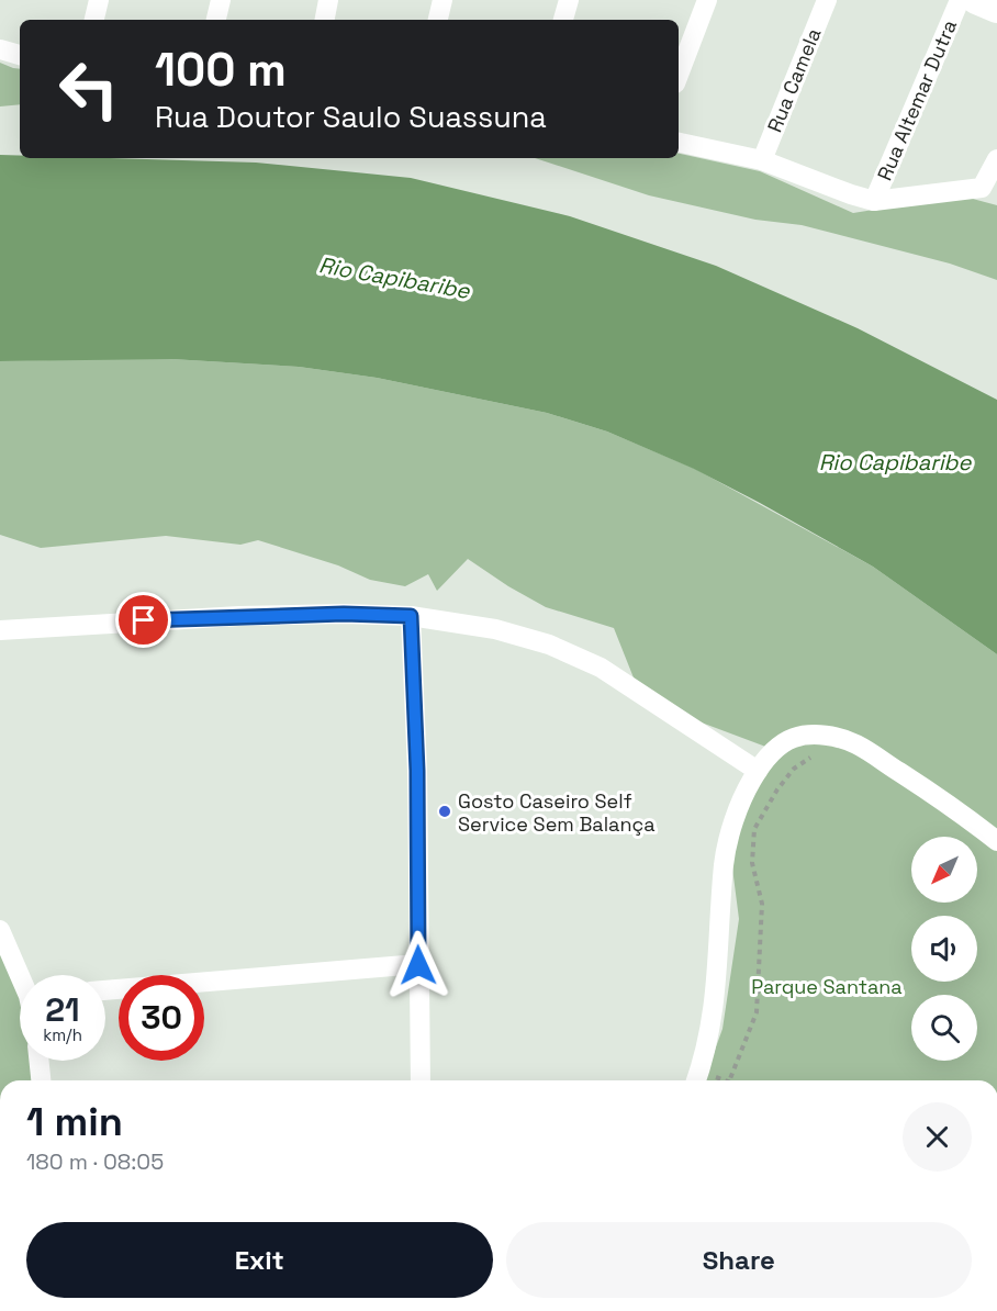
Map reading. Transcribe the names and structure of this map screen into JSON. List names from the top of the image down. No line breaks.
{"streets":{"street":["Rua Camela","Rua Altemar Dutra"]},"water":["Rio Capibaribe"],"parks":["Parque Santana"],"places":["Gosto Caseiro Self Service Sem Balança"],"north":"bottom left","page":{"turn":["100 m","Rua Doutor Saulo Suassuna"],"speed":"21 km/h","limit":"30","heading":["1 min","180 m · 08:05"],"buttons":["Exit","Share"]}}
